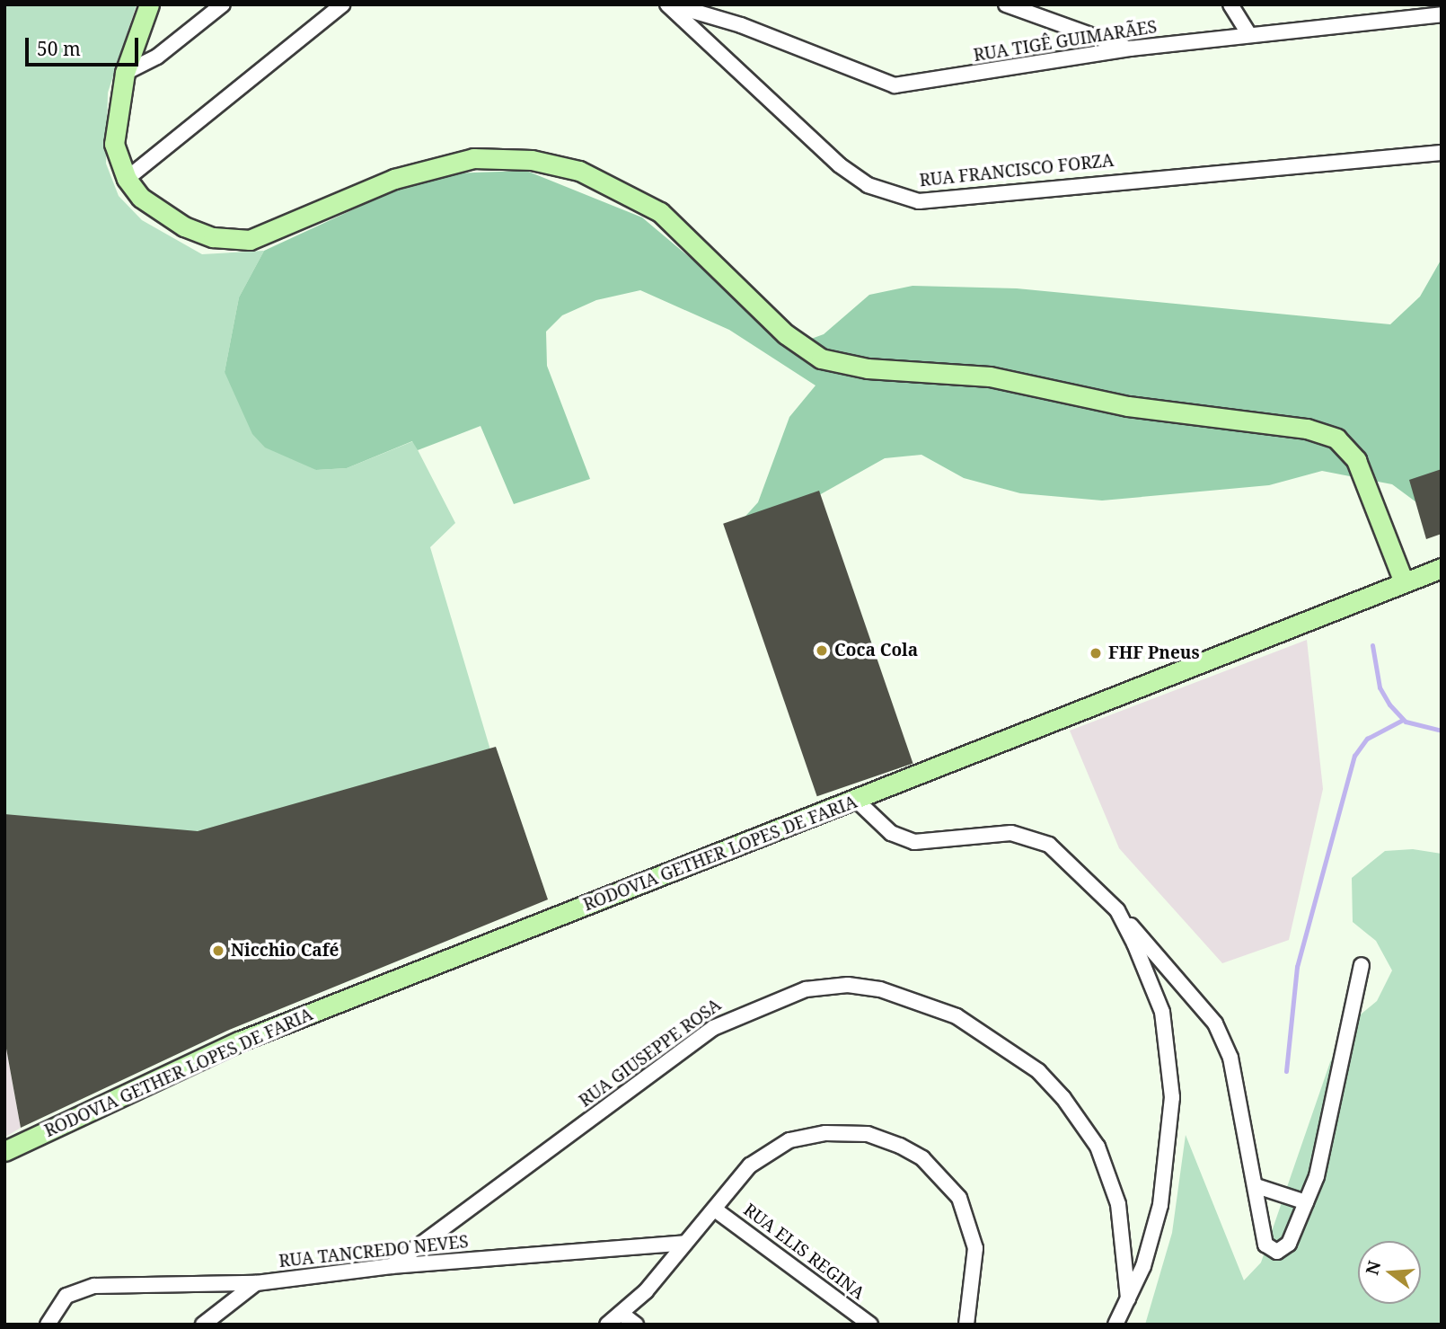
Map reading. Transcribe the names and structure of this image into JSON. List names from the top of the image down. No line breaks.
{"streets":{"street":["RUA TIGÊ GUIMARÃES","RUA FRANCISCO FORZA","RODOVIA GETHER LOPES DE FARIA","RUA GIUSEPPE ROSA","RUA TANCREDO NEVES","RUA ELIS REGINA"]},"crossings":[["RUA TIGÊ GUIMARÃES","RUA FRANCISCO FORZA"],["RUA GIUSEPPE ROSA","RUA TANCREDO NEVES"]],"places":["Coca Cola","FHF Pneus","Nicchio Café"],"scale_bar":"50 m","north":"left"}
